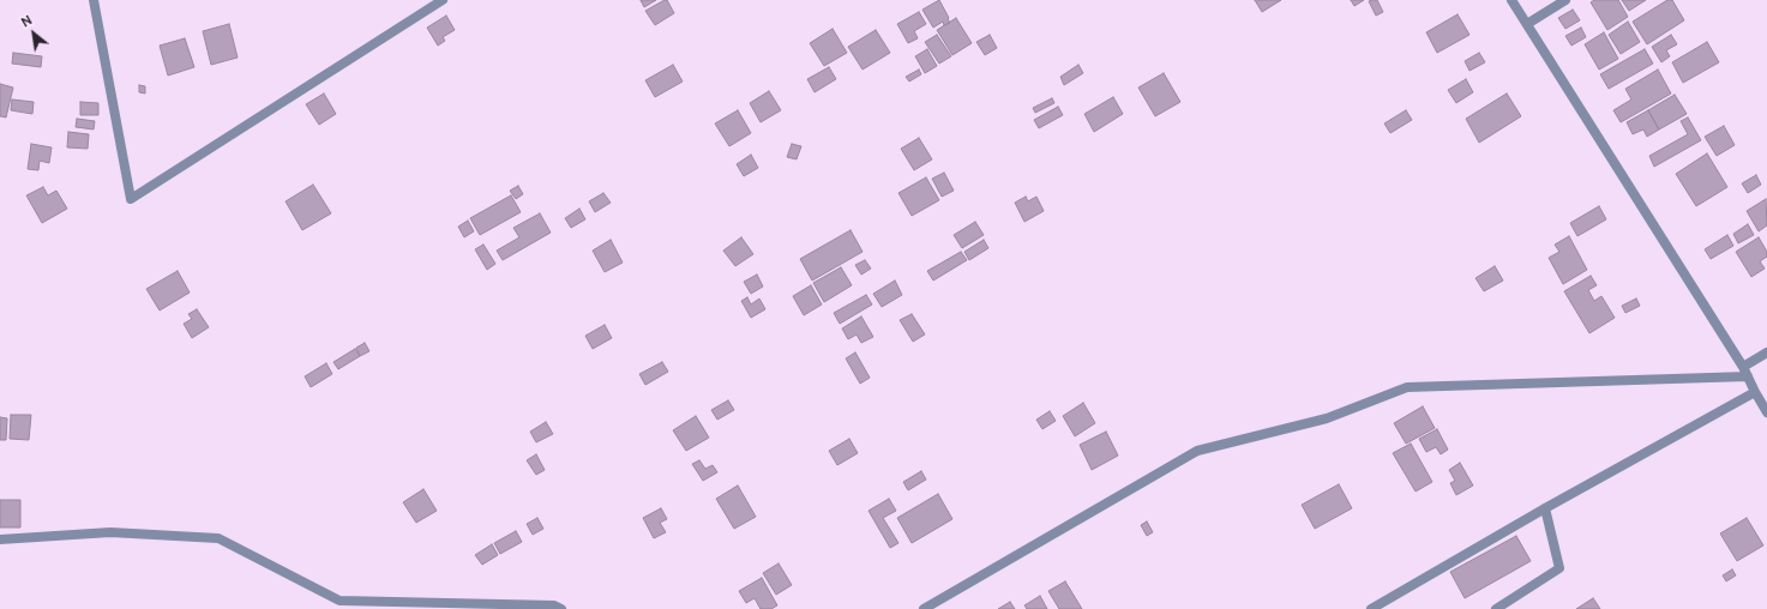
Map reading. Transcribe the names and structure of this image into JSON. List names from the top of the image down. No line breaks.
{"north":"top left"}
